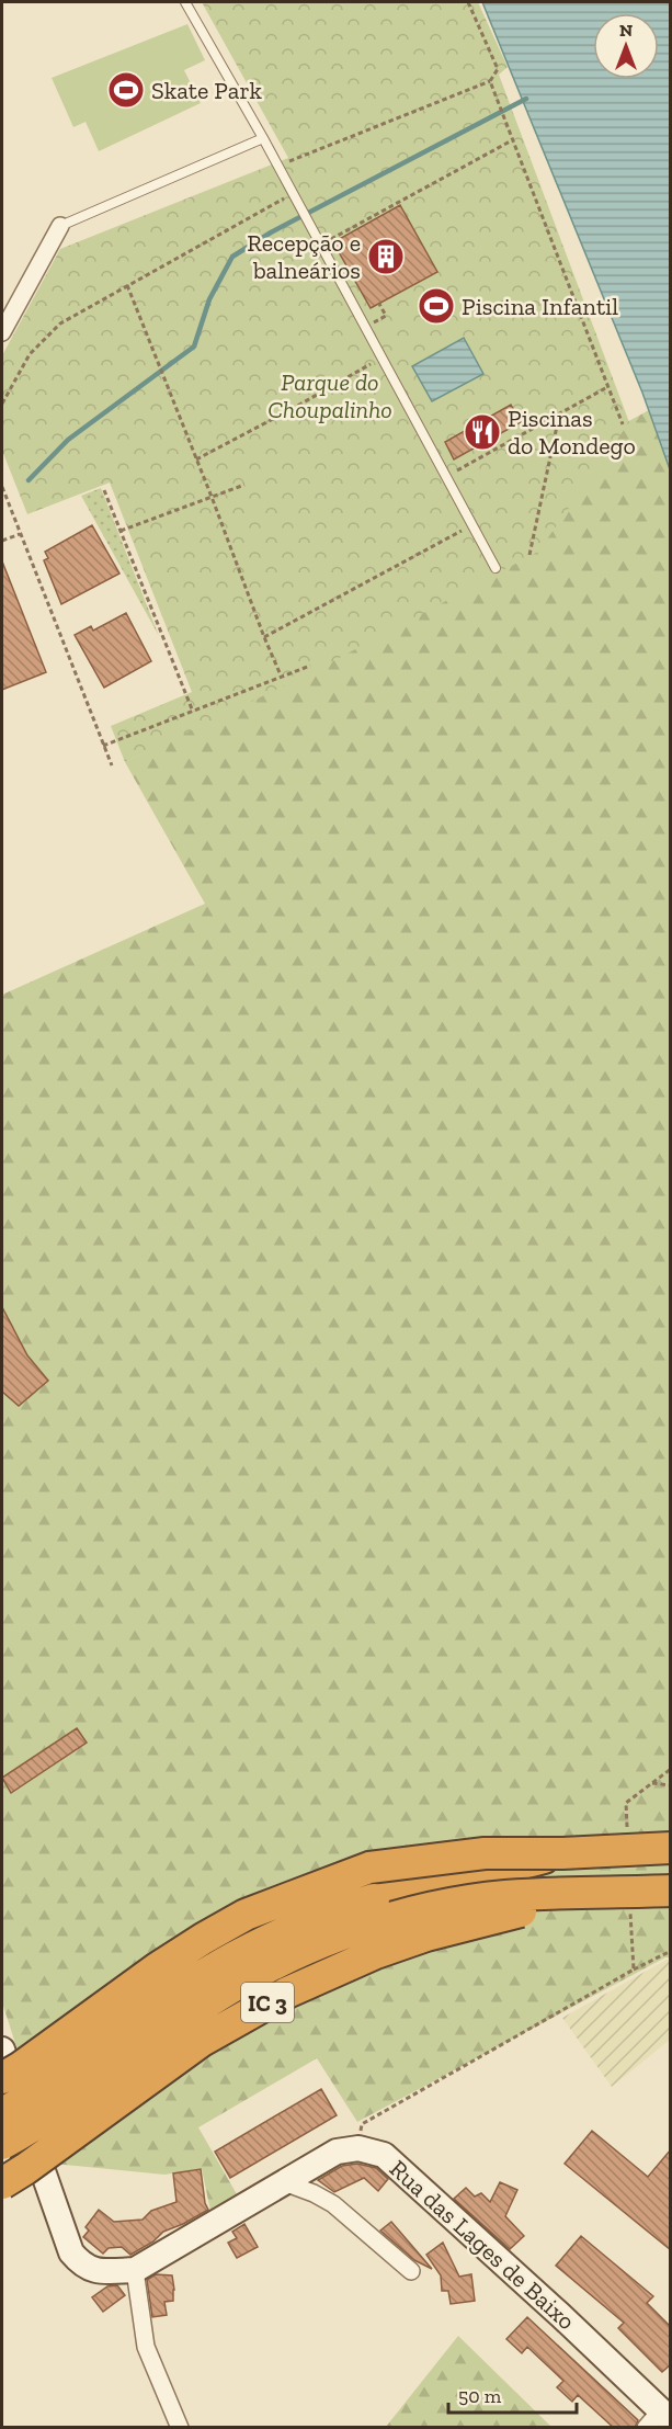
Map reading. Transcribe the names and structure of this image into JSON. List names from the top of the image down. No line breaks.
{"streets":{"highway":["IC 3"],"main road":["Rua das Lages de Baixo"]},"parks":["Parque do Choupalinho"],"places":{"sports":["Skate Park","Piscina Infantil"],"building":["Recepção e balneários"],"restaurant":["Piscinas do Mondego"]},"scale_bar":"50 m","north":"top"}
